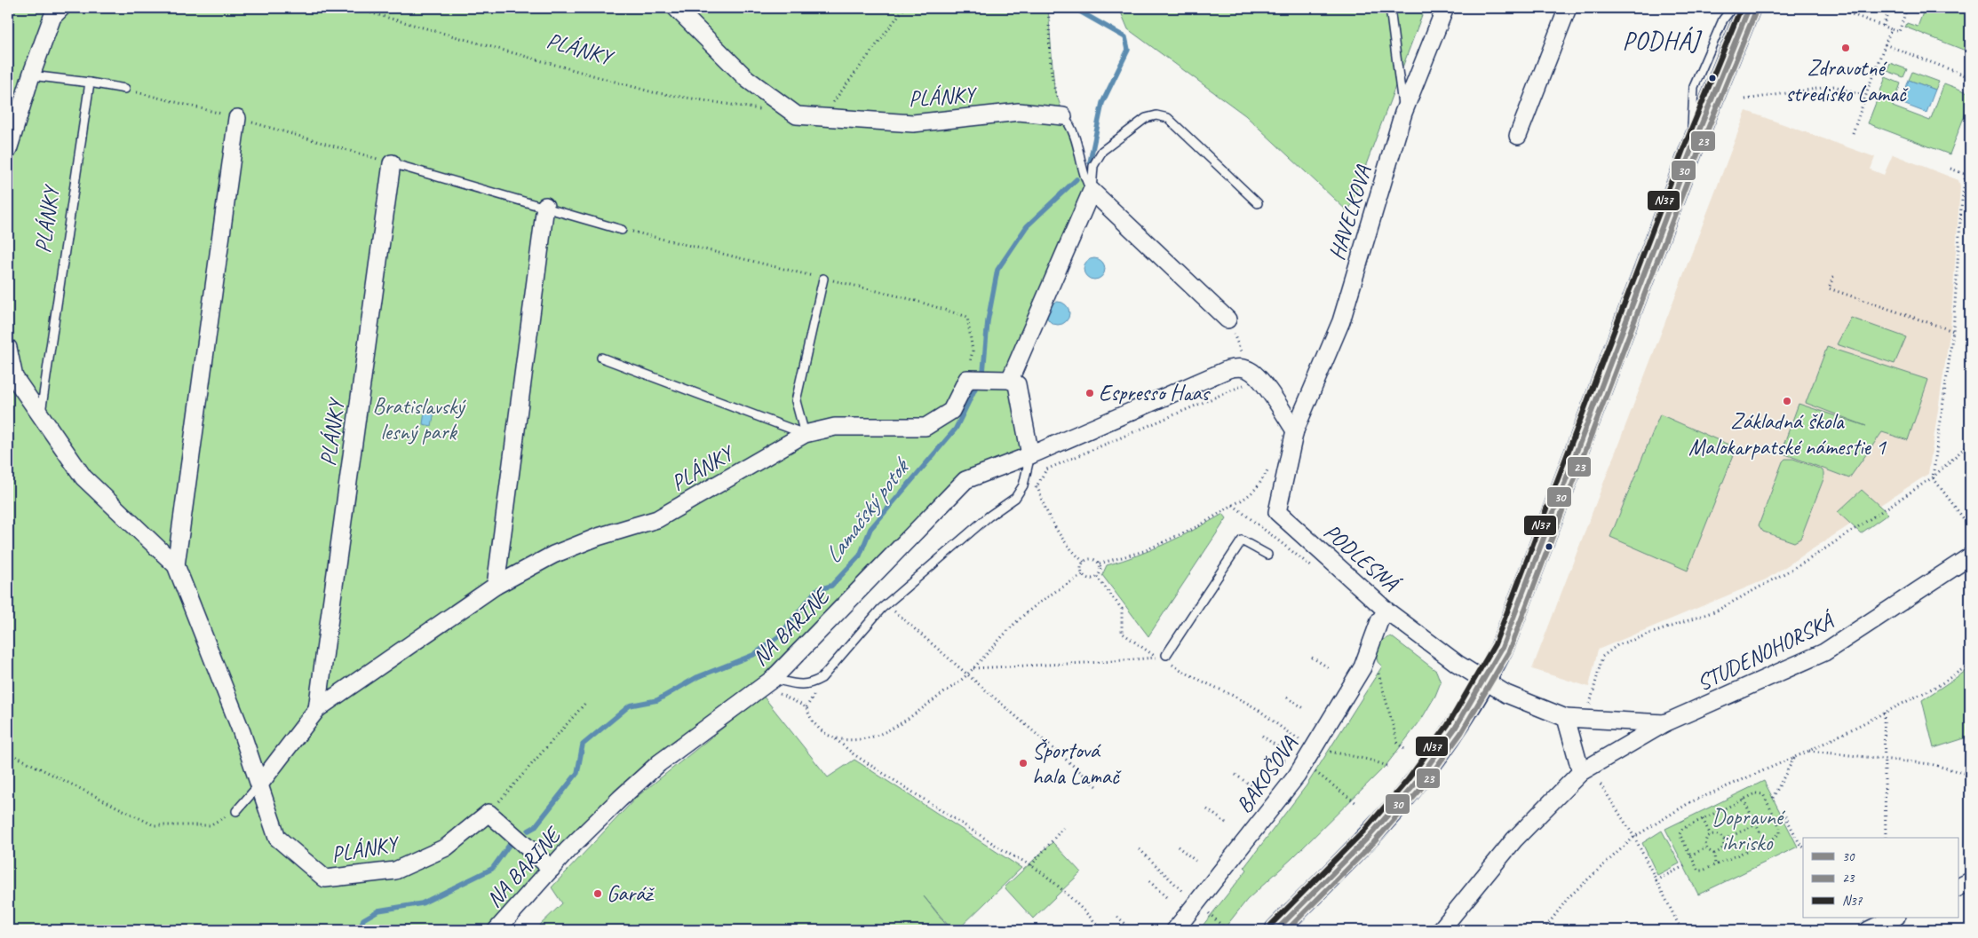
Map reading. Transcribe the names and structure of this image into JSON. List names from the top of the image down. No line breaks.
{"streets":{"street":["PLÁNKY","HAVELKOVA","PODLESNÁ","NA BARINE","STUDENOHORSKÁ","BAKOŠOVA"]},"crossings":[["HAVELKOVA","PODLESNÁ"],["HAVELKOVA","NA BARINE"],["PODLESNÁ","NA BARINE"],["PODLESNÁ","STUDENOHORSKÁ"],["PODLESNÁ","BAKOŠOVA"]],"districts":["PODHÁJ"],"water":["Lamačský potok"],"parks":["Bratislavský lesný park","Dopravné ihrisko"],"places":["Zdravotné stredisko Lamač","Espresso Haas","Základná škola Malokarpatské námestie 1","Športová hala Lamač","Garáž"],"lines":["transit line 30","transit line N37","transit line 23"],"legend":["30","23","N37"]}
